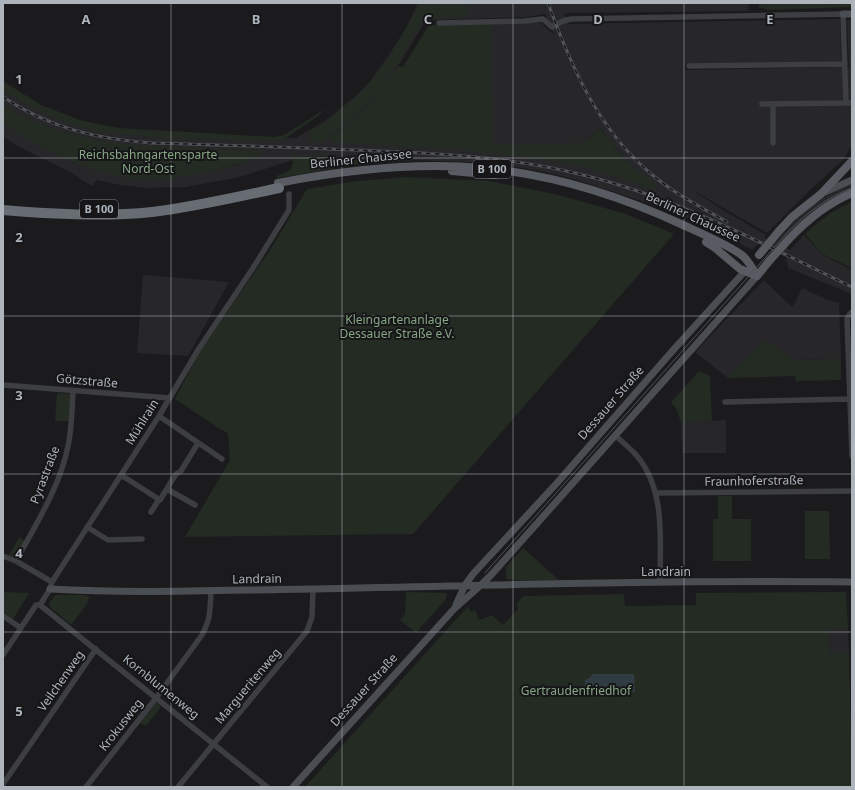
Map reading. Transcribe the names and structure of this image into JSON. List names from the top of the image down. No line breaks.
{"streets":{"highway":["Berliner Chaussee","B 100"],"main road":["Dessauer Straße","Landrain"],"street":["Götzstraße","Mühlrain","Pyrastraße","Fraunhoferstraße","Veilchenweg","Margueritenweg","Kornblumenweg","Krokusweg"]},"crossings":[["Berliner Chaussee","Dessauer Straße"],["Götzstraße","Mühlrain"],["Götzstraße","Pyrastraße"],["Dessauer Straße","Landrain"],["Mühlrain","Landrain"],["Mühlrain","Kornblumenweg"],["Landrain","Margueritenweg"],["Landrain","Krokusweg"],["Veilchenweg","Kornblumenweg"],["Margueritenweg","Kornblumenweg"],["Kornblumenweg","Krokusweg"]],"parks":["Reichsbahngartensparte Nord-Ost","Kleingartenanlage Dessauer Straße e.V.","Gertraudenfriedhof"],"grid":{"columns":["A","B","C","D","E"],"rows":["1","2","3","4","5"]}}
